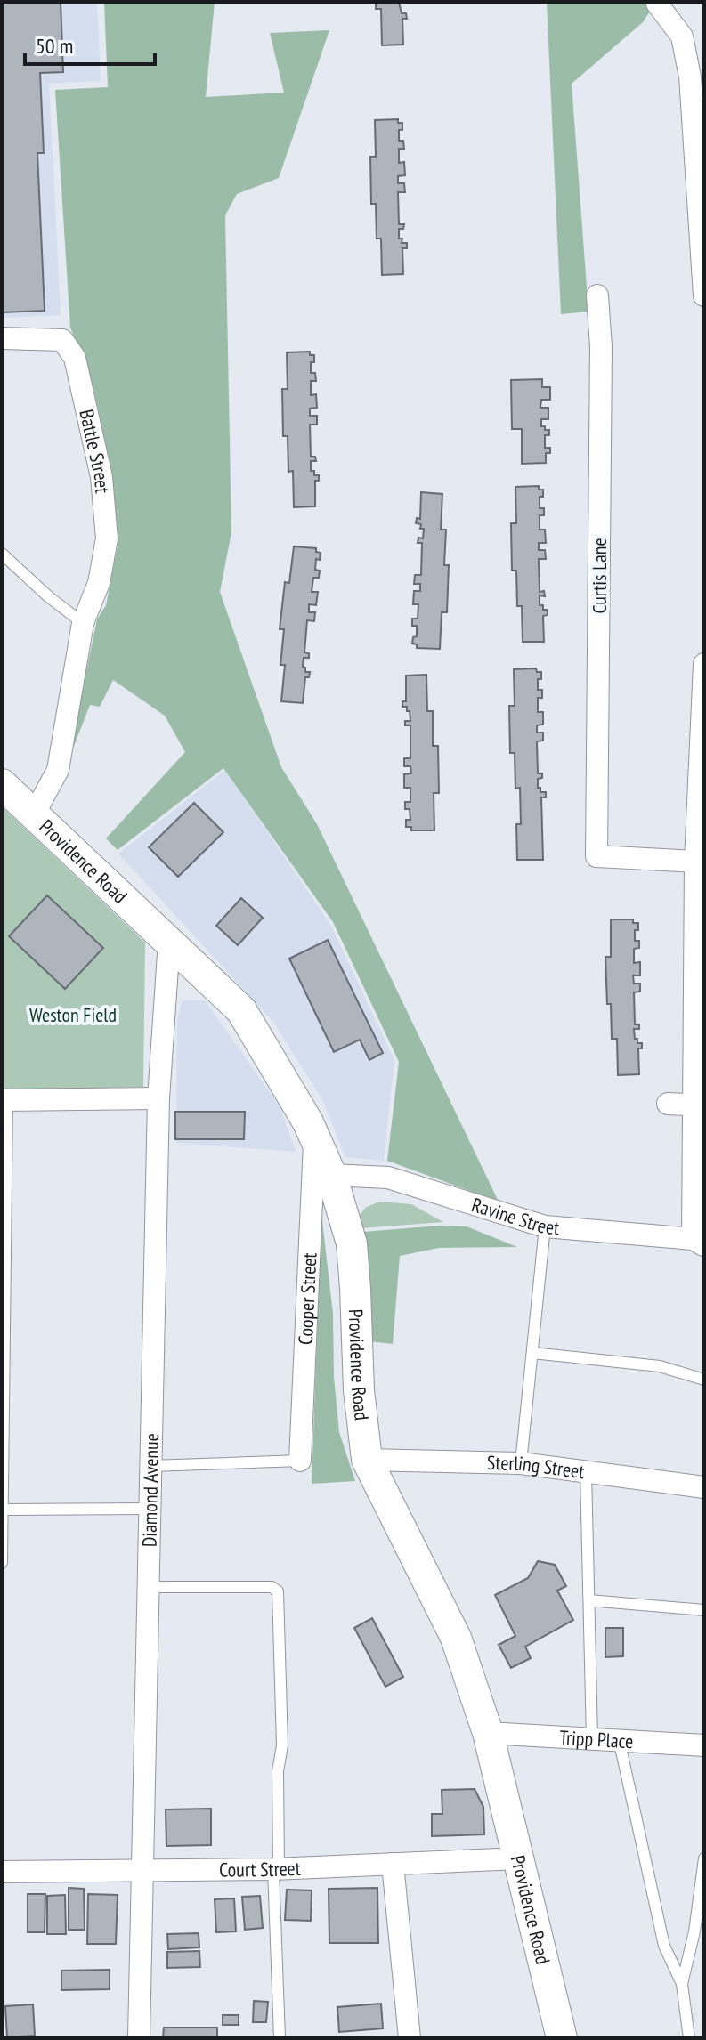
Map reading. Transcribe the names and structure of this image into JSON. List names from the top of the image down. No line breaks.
{"streets":{"main road":["Providence Road"],"street":["Battle Street","Curtis Lane","Ravine Street","Cooper Street","Sterling Street","Diamond Avenue","Tripp Place","Court Street"]},"crossings":[["Providence Road","Ravine Street"],["Providence Road","Cooper Street"],["Providence Road","Sterling Street"],["Providence Road","Diamond Avenue"],["Providence Road","Tripp Place"],["Providence Road","Court Street"],["Diamond Avenue","Court Street"]],"parks":["Weston Field"],"scale_bar":"50 m"}
